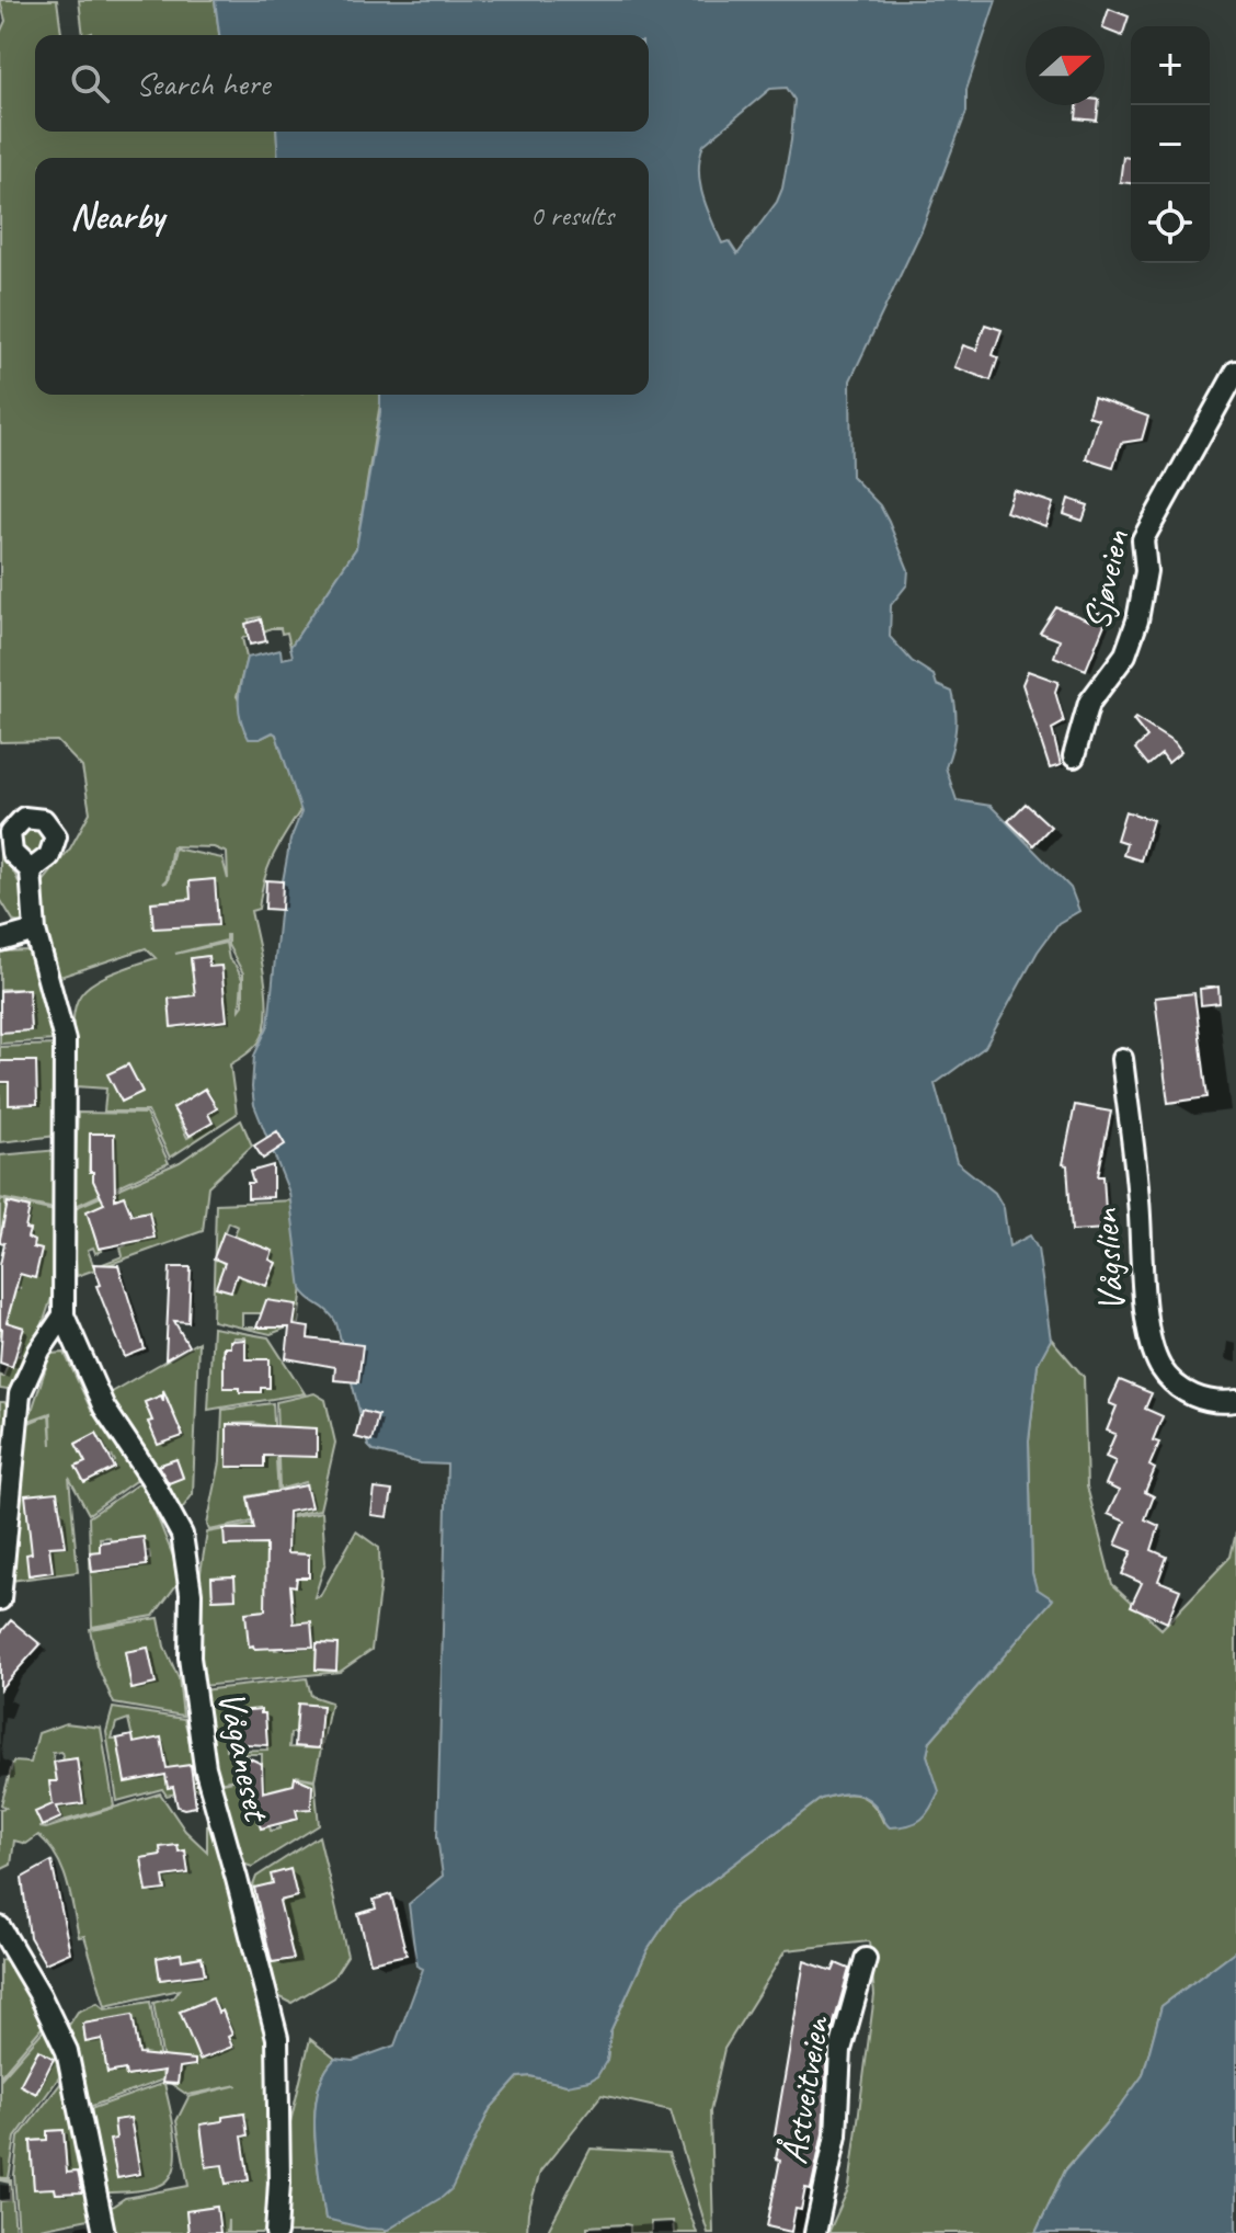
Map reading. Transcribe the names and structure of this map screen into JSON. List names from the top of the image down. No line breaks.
{"streets":{"street":["Sjøveien","Vågslien","Våganeset","Åstveitveien"]},"north":"right","page":{"map_buttons":["+","−"],"search":"Search here","heading":["Nearby","0 results"]}}
